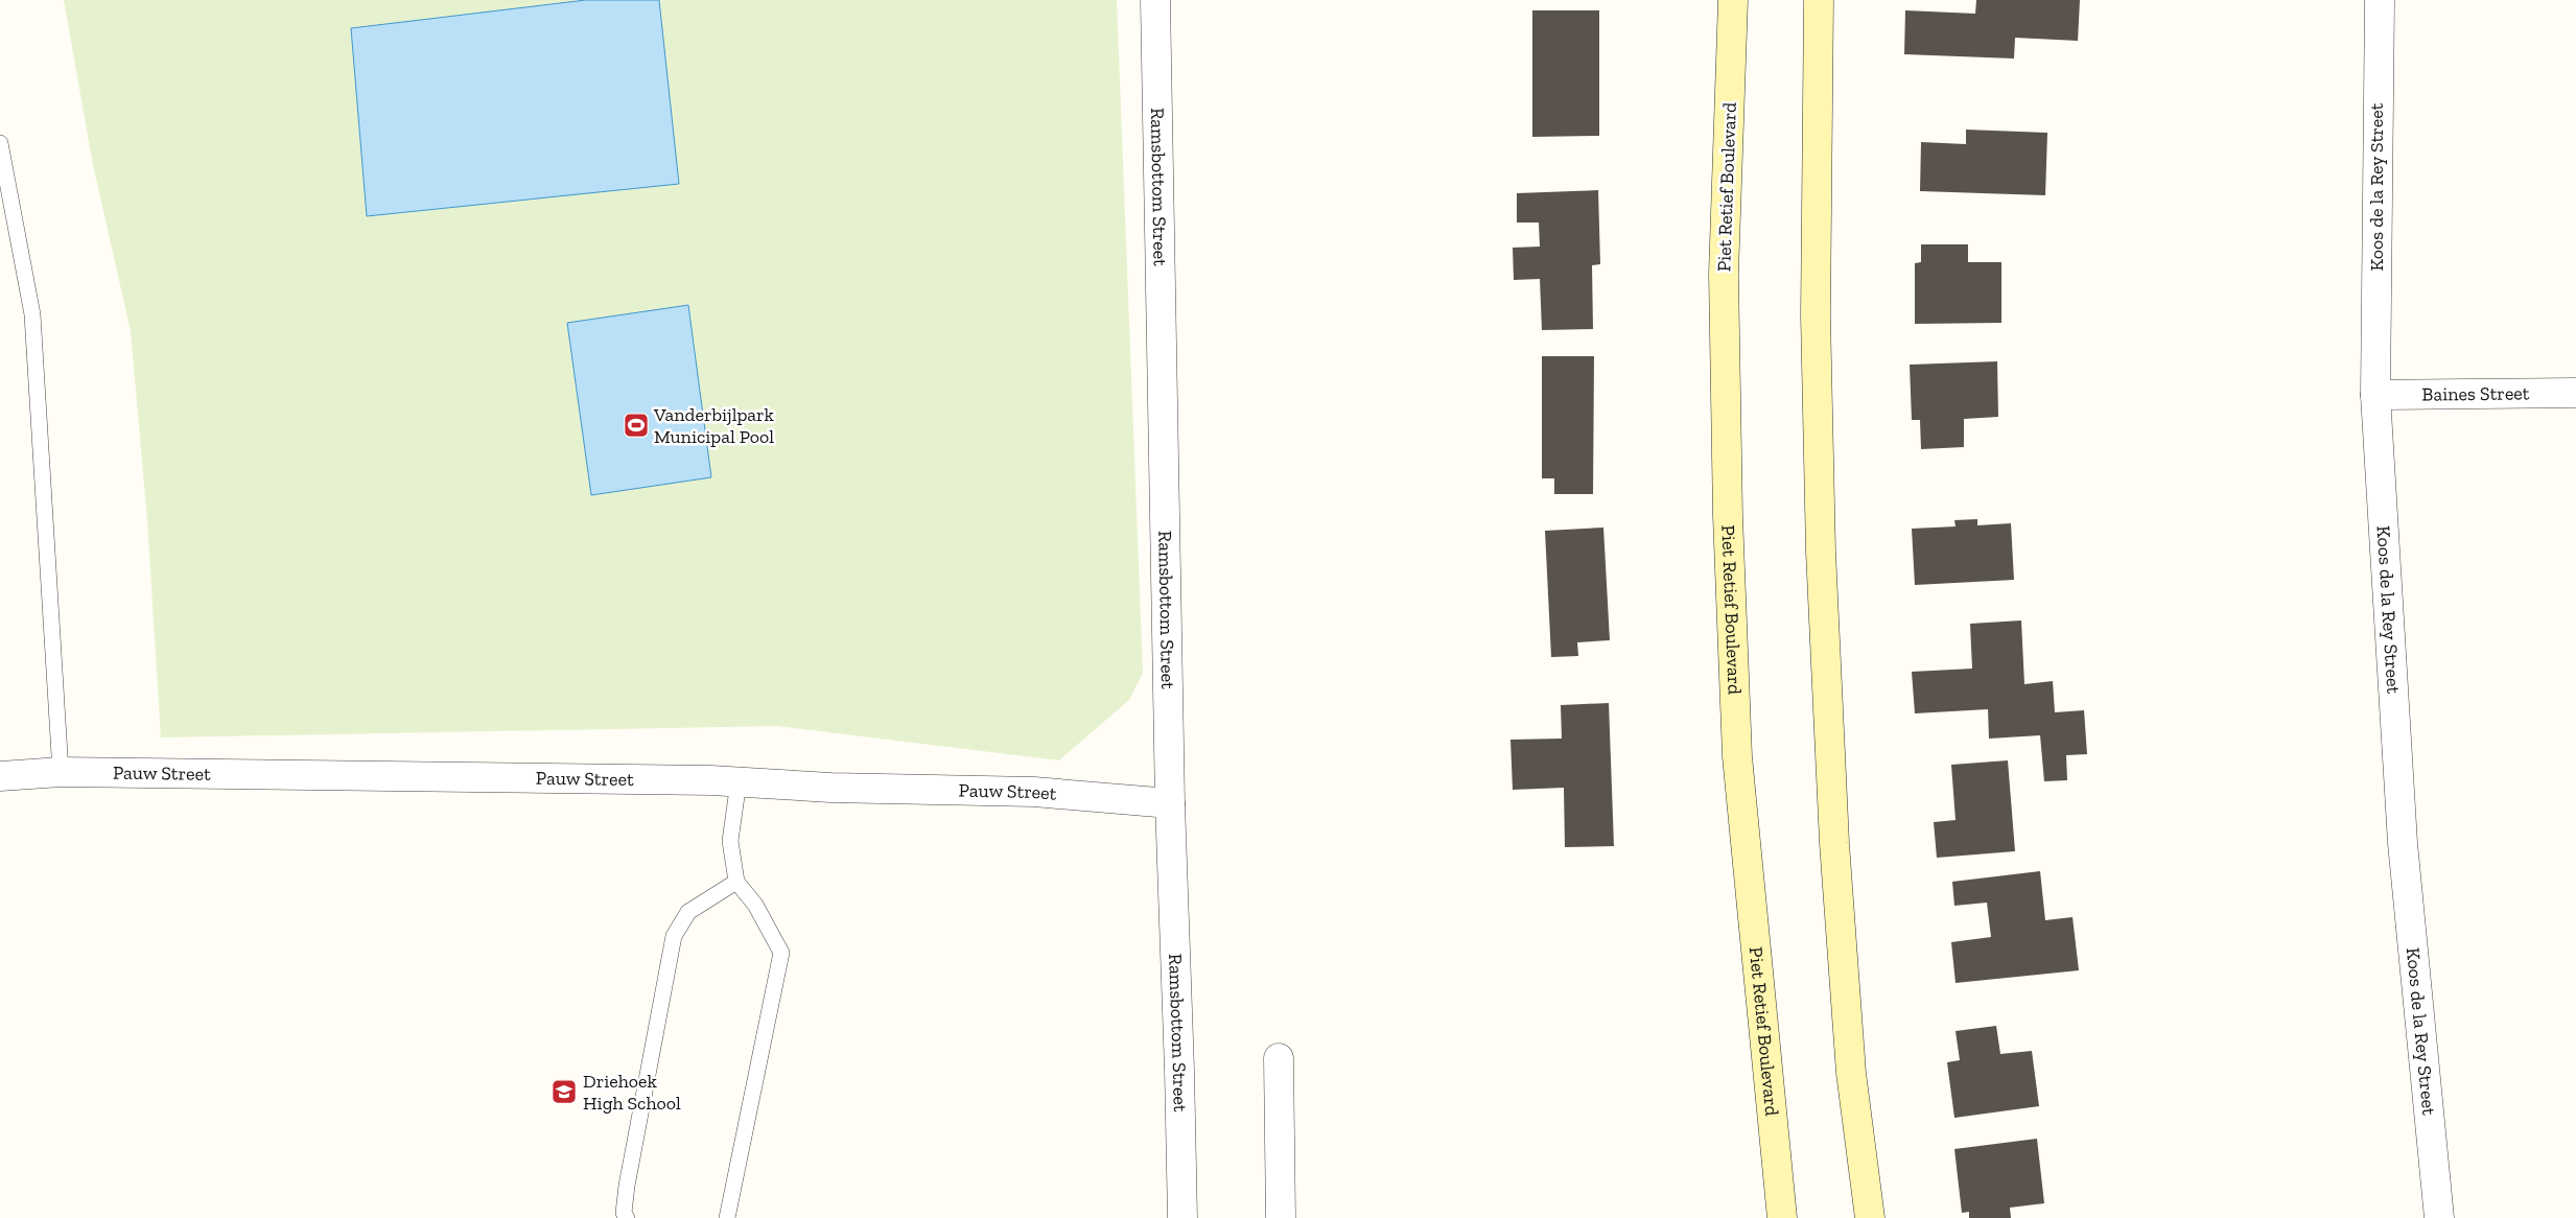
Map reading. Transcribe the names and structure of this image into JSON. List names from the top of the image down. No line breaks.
{"streets":{"street":["Ramsbottom Street","Piet Retief Boulevard","Koos de la Rey Street","Baines Street","Pauw Street"]},"crossings":[["Ramsbottom Street","Pauw Street"],["Koos de la Rey Street","Baines Street"]],"places":{"sports":["Vanderbijlpark Municipal Pool"],"school or university":["Driehoek High School"]}}
